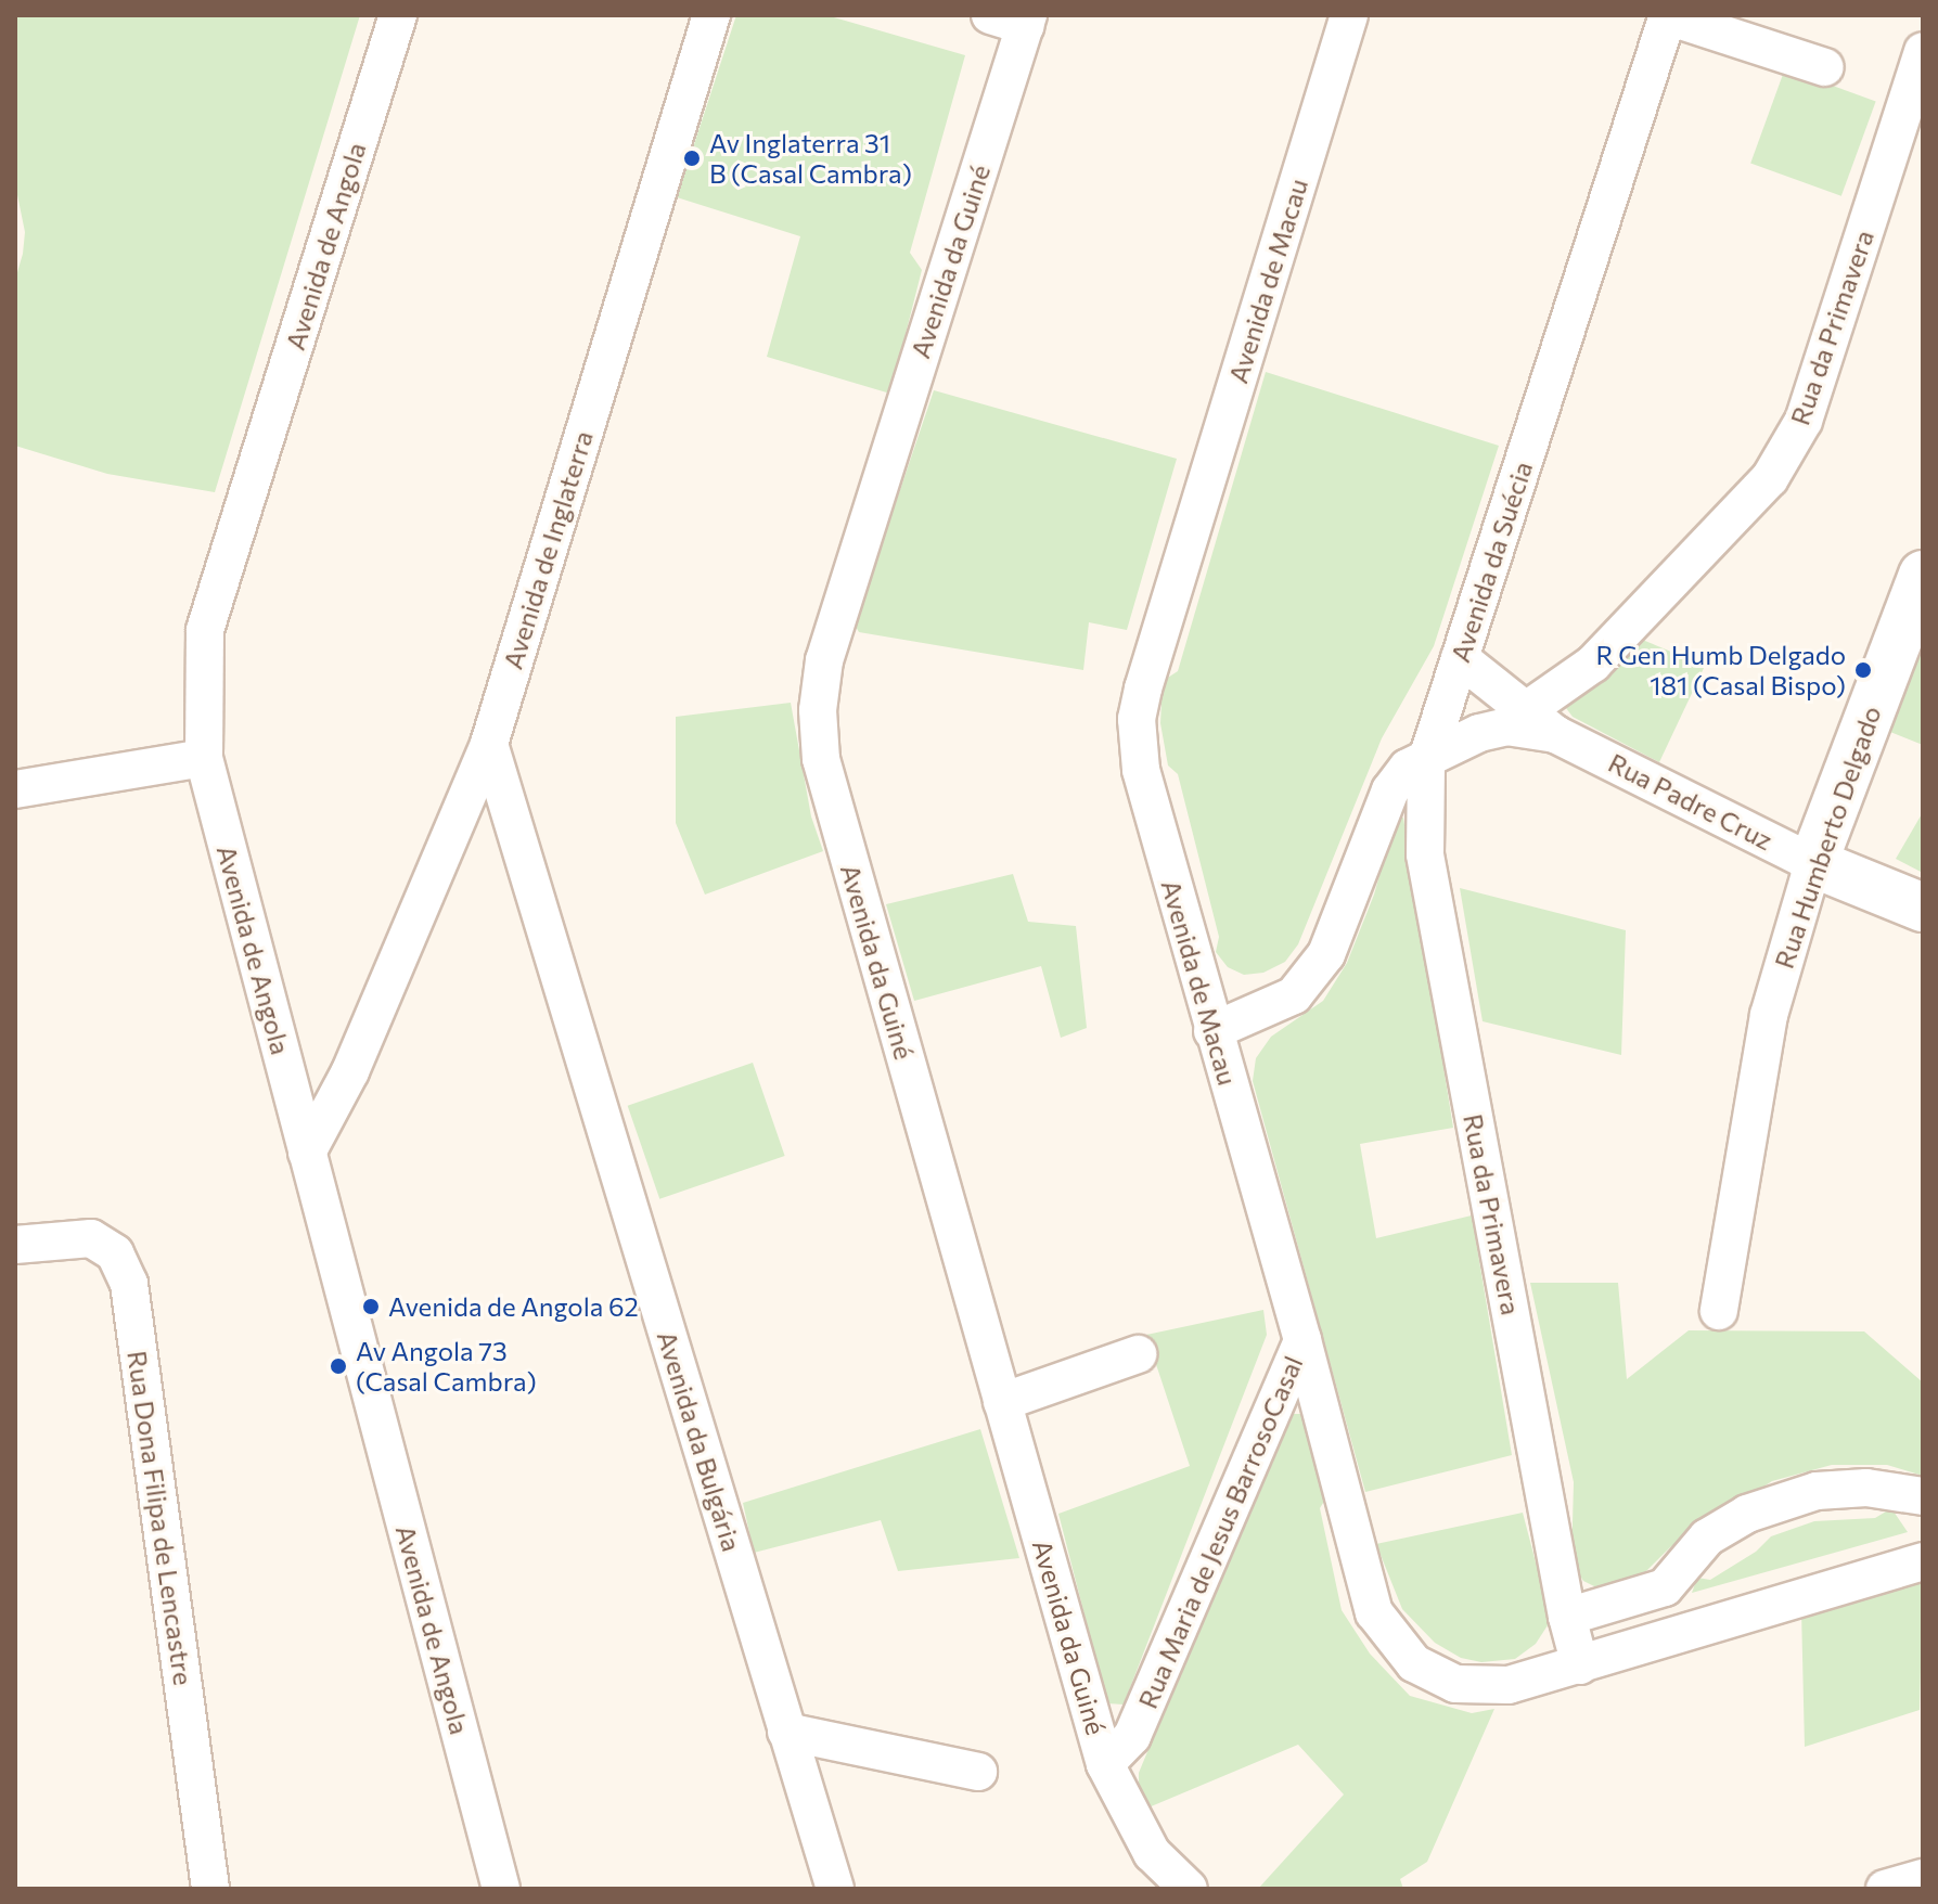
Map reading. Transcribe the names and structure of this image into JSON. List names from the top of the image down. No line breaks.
{"streets":{"street":["Avenida de Angola","Avenida da Guiné","Avenida de Macau","Rua da Primavera","Avenida de Inglaterra","Avenida da Suécia","Rua Padre Cruz","Rua Humberto Delgado","Avenida da Bulgária","Rua Dona Filipa de Lencastre","Rua Maria de Jesus BarrosoCasal"]},"crossings":[["Avenida de Angola","Avenida de Inglaterra"],["Avenida da Guiné","Rua Maria de Jesus BarrosoCasal"],["Avenida de Macau","Rua da Primavera"],["Avenida de Macau","Rua Maria de Jesus BarrosoCasal"],["Rua da Primavera","Avenida da Suécia"],["Avenida de Inglaterra","Avenida da Bulgária"],["Rua Padre Cruz","Rua Humberto Delgado"]],"places":["Av Inglaterra 31 B (Casal Cambra)","R Gen Humb Delgado 181 (Casal Bispo)","Avenida de Angola 62","Av Angola 73 (Casal Cambra)"]}
